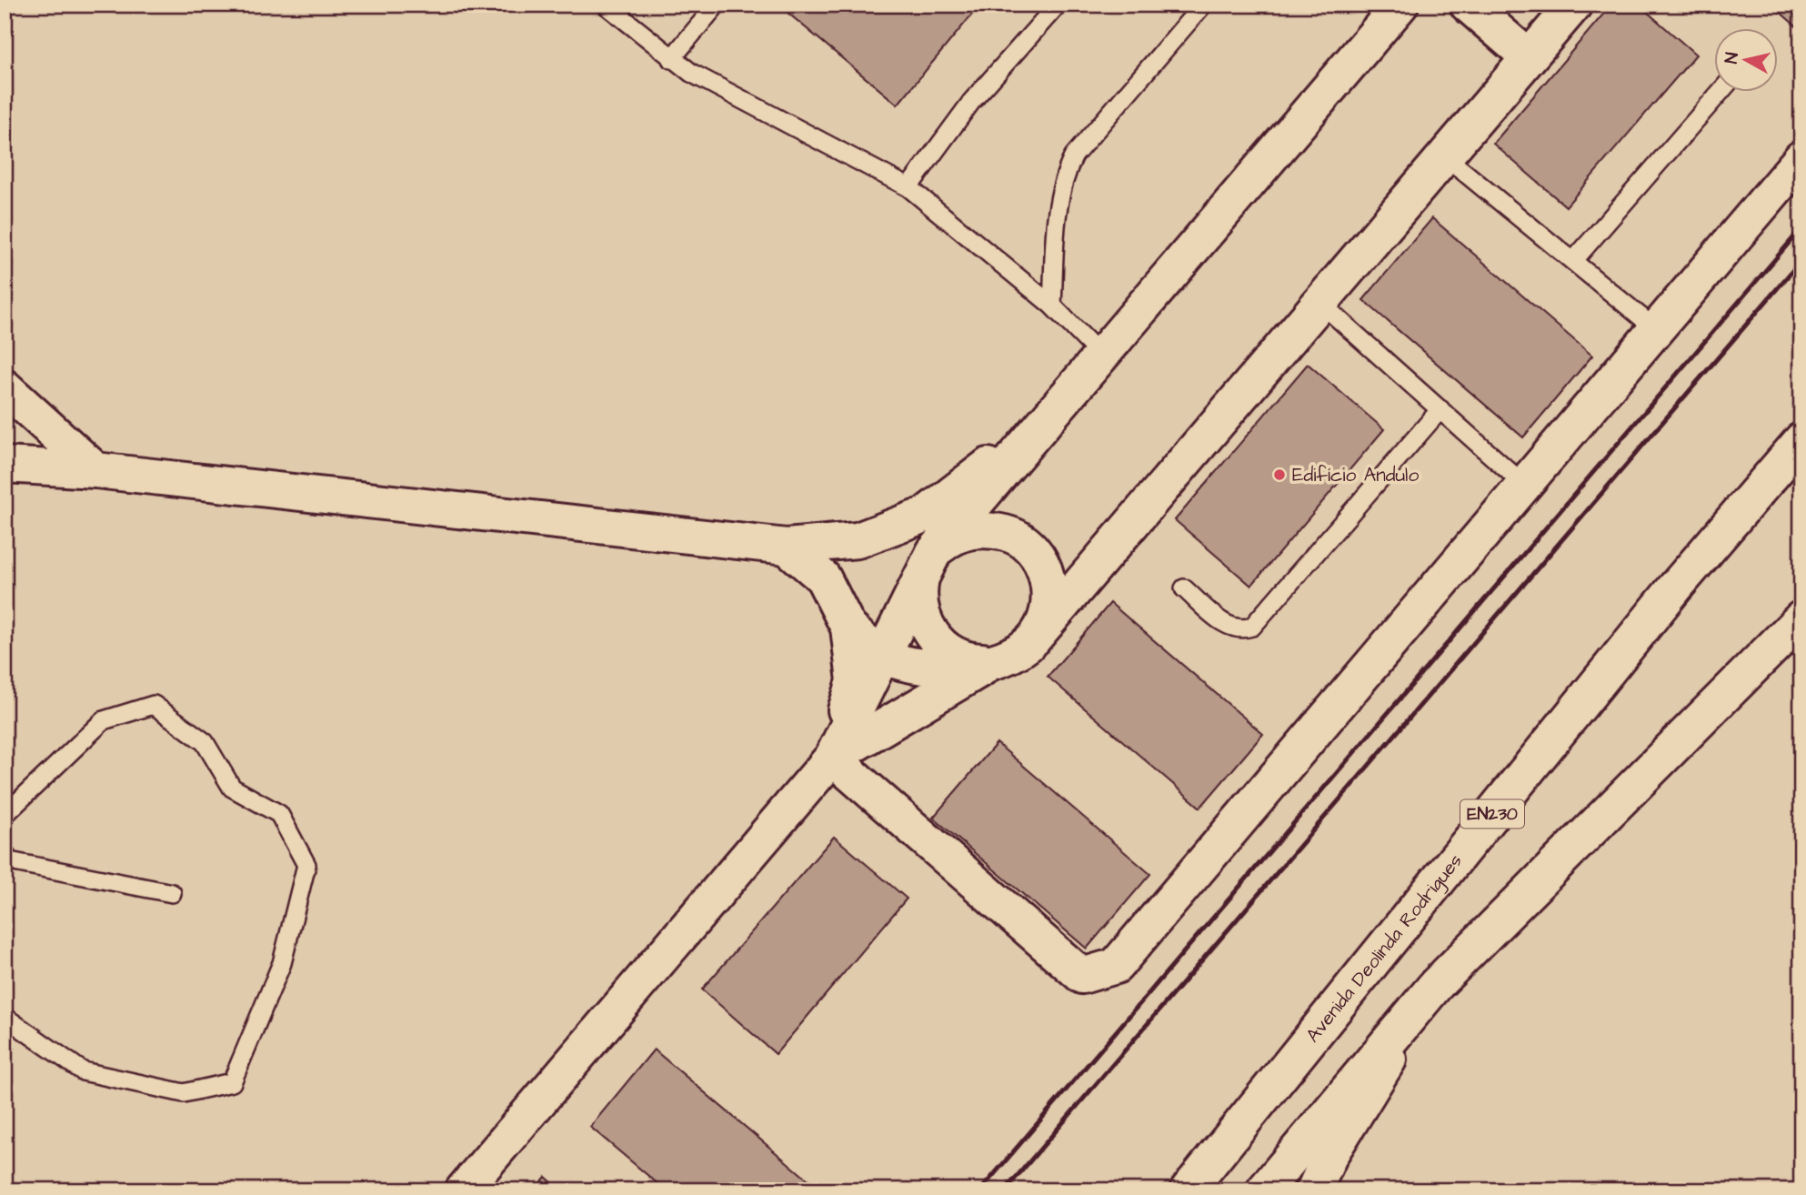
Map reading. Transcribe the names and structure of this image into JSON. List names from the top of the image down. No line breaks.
{"streets":{"main road":["EN230","Avenida Deolinda Rodrigues"]},"places":["Edifício Andulo"],"north":"left"}
